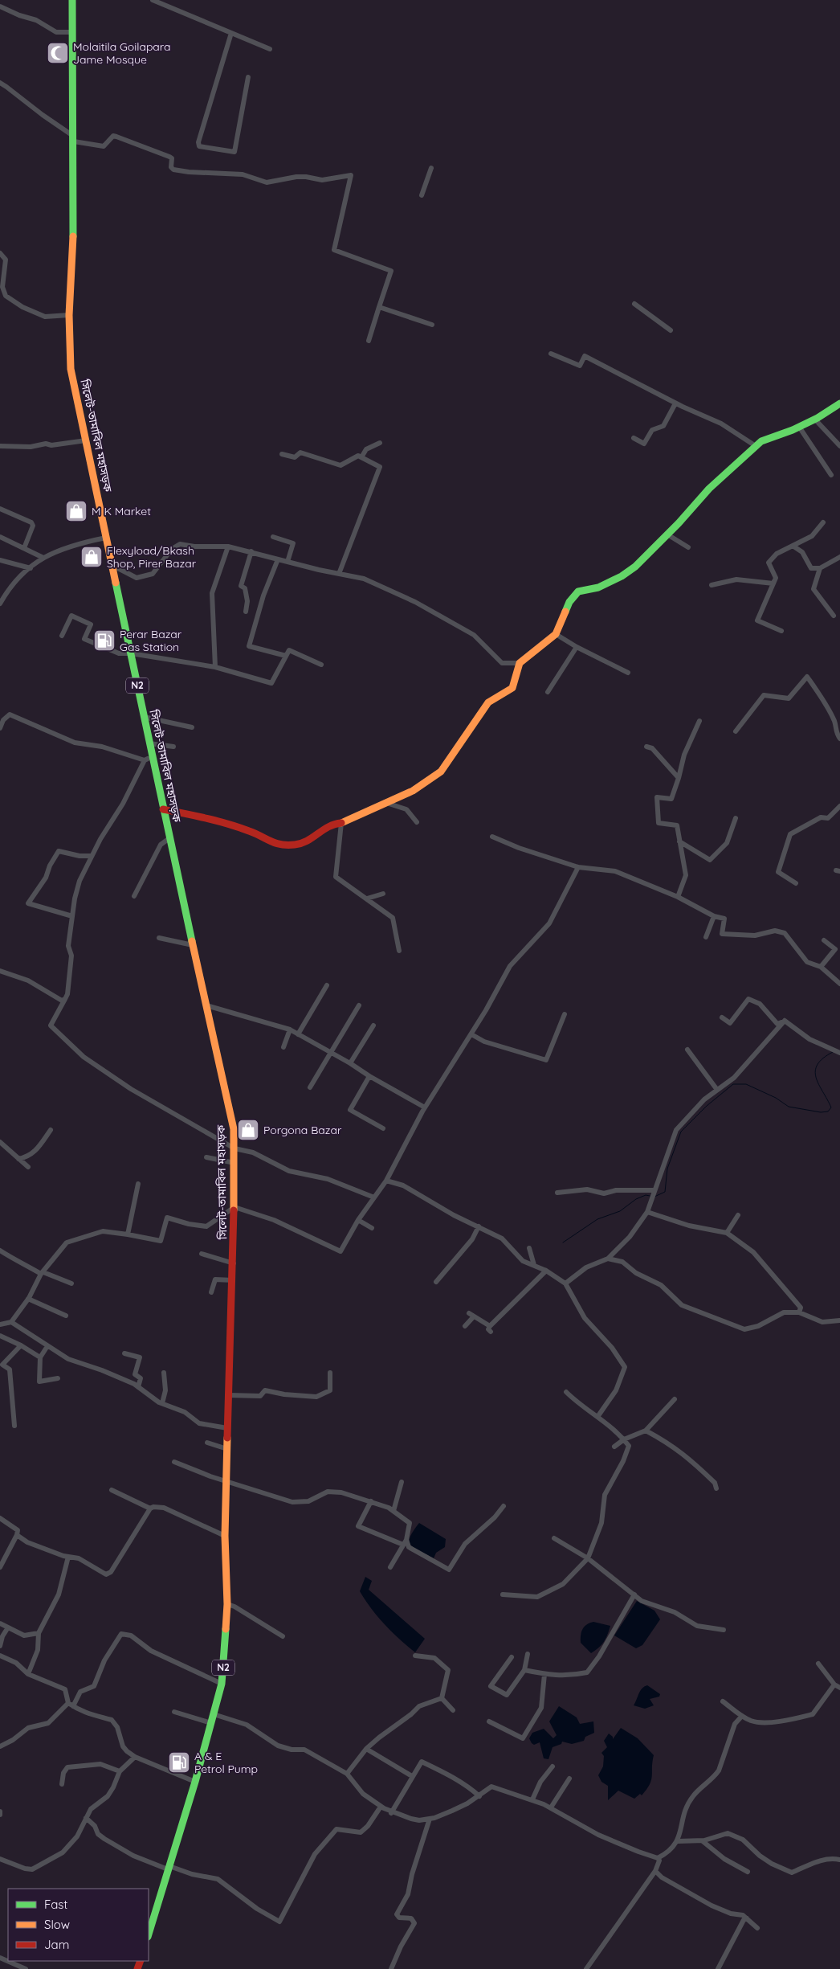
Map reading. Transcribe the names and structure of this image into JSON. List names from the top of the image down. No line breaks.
{"streets":{"main road":["সিলেট-তামাবিল মহাসড়ক","N2"]},"crossings":[["সিলেট-তামাবিল মহাসড়ক","N2"]],"places":{"mosque":["Molaitila Goilapara Jame Mosque"],"shop":["M K Market","Flexyload/Bkash Shop, Pirer Bazar","Porgona Bazar"],"fuel station":["Perar Bazar Gas Station","A & E Petrol Pump"]},"legend":["Fast","Slow","Jam"]}
